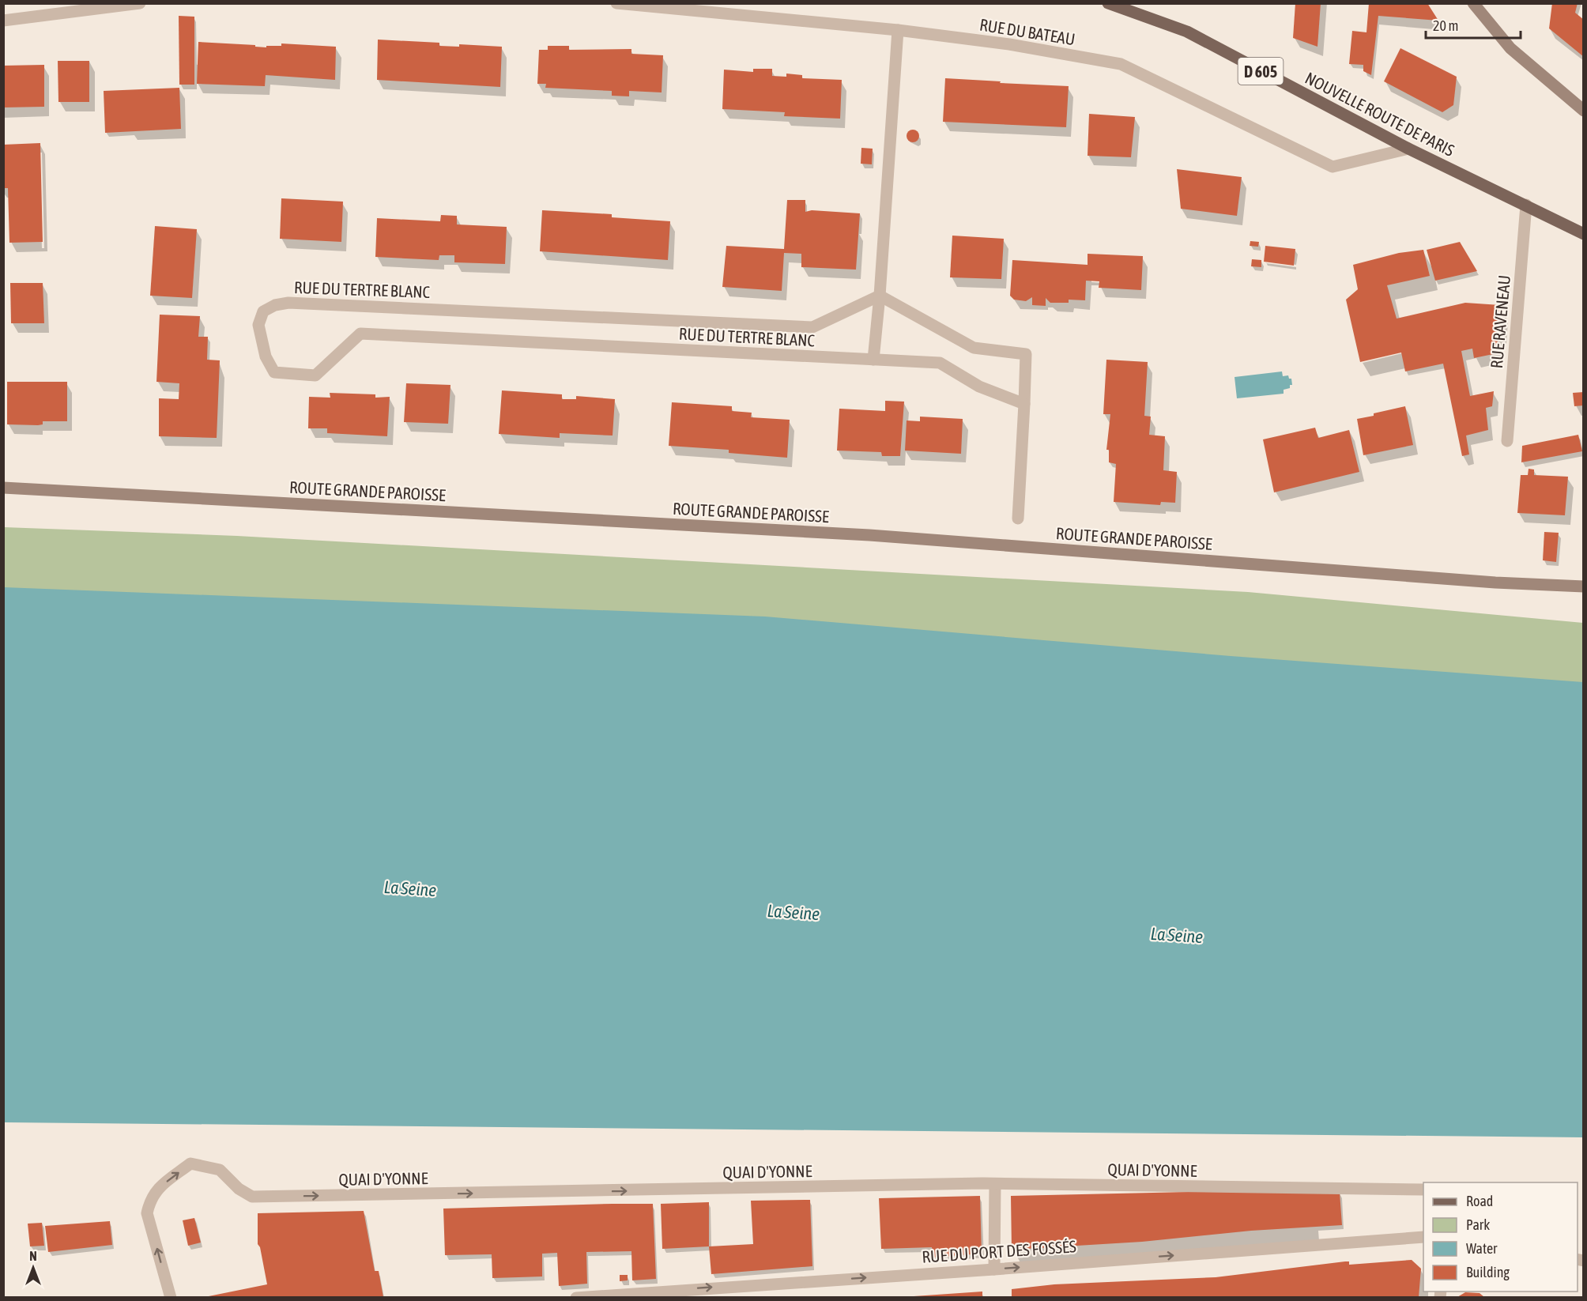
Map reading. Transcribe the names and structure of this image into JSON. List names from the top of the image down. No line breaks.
{"streets":{"main road":["D 605","NOUVELLE ROUTE DE PARIS","ROUTE GRANDE PAROISSE"],"street":["RUE DU BATEAU","RUE DU TERTRE BLANC","RUE RAVENEAU","QUAI D'YONNE","RUE DU PORT DES FOSSÉS"]},"crossings":[["RUE DU BATEAU","NOUVELLE ROUTE DE PARIS"],["NOUVELLE ROUTE DE PARIS","RUE RAVENEAU"]],"one_way":["QUAI D'YONNE","RUE DU PORT DES FOSSÉS"],"water":["La Seine"],"legend":["Road","Park","Water","Building"],"scale_bar":"20 m","north":"top"}
